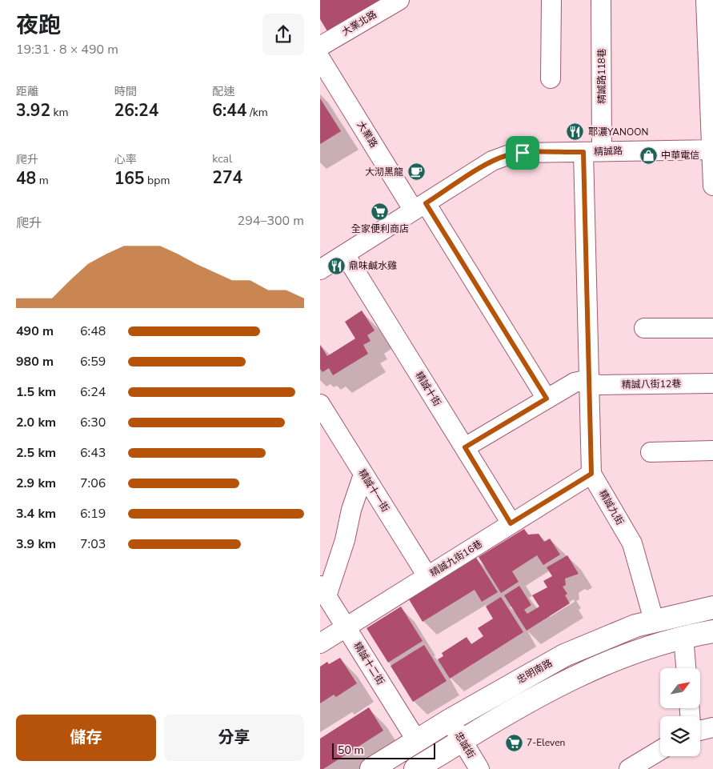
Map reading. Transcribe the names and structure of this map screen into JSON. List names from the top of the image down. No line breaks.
{"streets":{"main road":["忠明南路"],"street":["大業北路","精誠路118巷","大業路","精誠路","精誠八街12巷","精誠十街","精誠十一街","精誠九街","精誠九街16巷","精誠十二街","忠誠街"]},"crossings":[["精誠路118巷","精誠路"],["精誠路118巷","精誠九街"],["大業路","精誠路"],["大業路","精誠八街12巷"],["精誠路","精誠十街"],["精誠路","精誠九街"],["精誠八街12巷","精誠十街"],["精誠八街12巷","精誠九街"],["精誠十街","精誠九街16巷"],["精誠十一街","精誠九街16巷"],["精誠九街","精誠九街16巷"],["精誠九街","忠明南路"],["精誠九街16巷","精誠十二街"],["精誠十二街","忠明南路"],["忠明南路","忠誠街"]],"places":{"restaurant":["耶濃YANOON","鼎味鹹水雞"],"shop":["中華電信"],"cafe":["大沏黑龍"],"supermarket":["全家便利商店","7-Eleven"]},"scale_bar":"50 m","north":"top right","page":{"heading":["夜跑","19:31 · 8 × 490 m"],"stats":[["距離","3.92 km"],["時間","26:24"],["配速","6:44 /km"],["爬升","48 m"],["心率","165 bpm"],["kcal","274"]],"chart":["爬升","294–300 m"],"list":[{"name":"490 m","note":"6:48"},{"name":"980 m","note":"6:59"},{"name":"1.5 km","note":"6:24"},{"name":"2.0 km","note":"6:30"},{"name":"2.5 km","note":"6:43"},{"name":"2.9 km","note":"7:06"},{"name":"3.4 km","note":"6:19"},{"name":"3.9 km","note":"7:03"}],"buttons":["儲存","分享"],"scale":"50 m"}}
